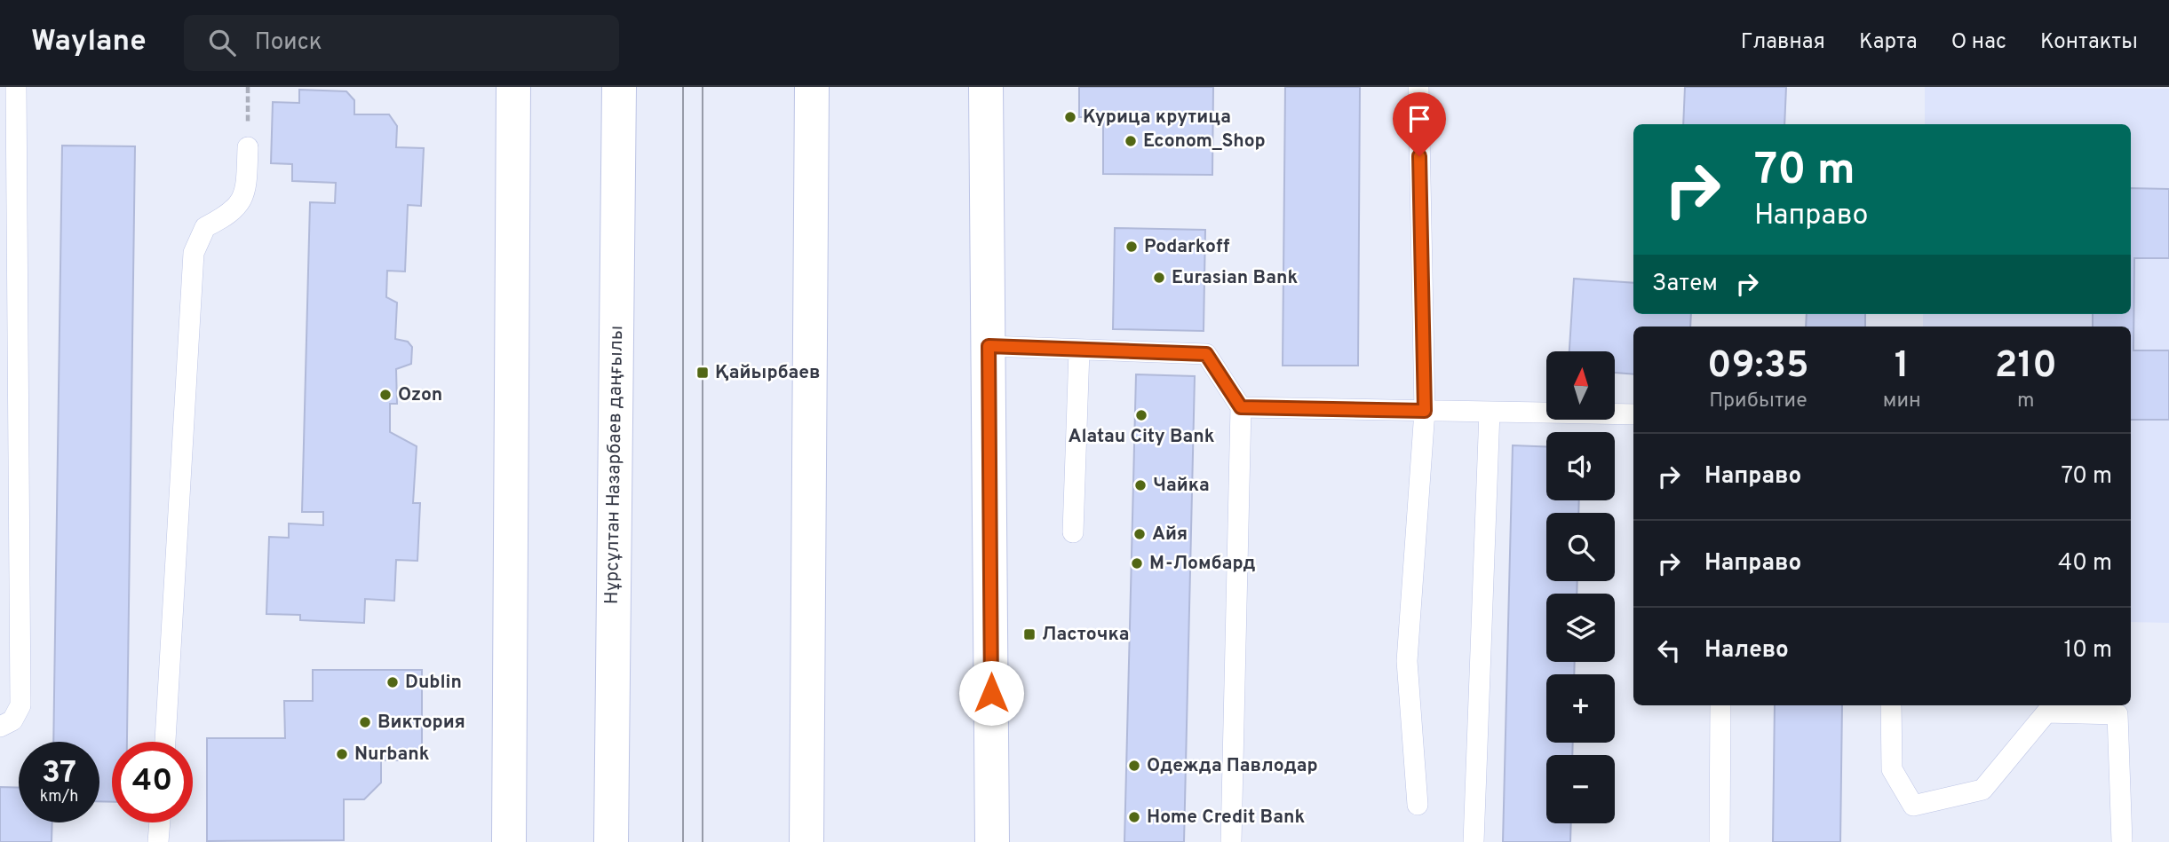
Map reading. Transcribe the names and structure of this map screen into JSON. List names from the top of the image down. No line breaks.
{"streets":{"street":["Нұрсұлтан Назарбаев даңғылы"]},"places":{"other":["Курица крутица","Econom_Shop","Podarkoff","Eurasian Bank","Ozon","Alatau City Bank","Чайка","Айя","М-Ломбард","Dublin","Виктория","Nurbank","Одежда Павлодар","Home Credit Bank"],"transit":["Қайырбаев","Ласточка"]},"north":"top","page":{"header":"Waylane","search":"Поиск","nav":["Главная","Карта","О нас","Контакты"],"turn":["70 m","Направо"],"then":"Затем","eta":["09:35","Прибытие","1","мин","210","m"],"map_buttons":["+","−"],"list":[{"name":"Направо","value":"70 m"},{"name":"Направо","value":"40 m"},{"name":"Налево","value":"10 m"}],"speed":"37 km/h","limit":"40"}}
